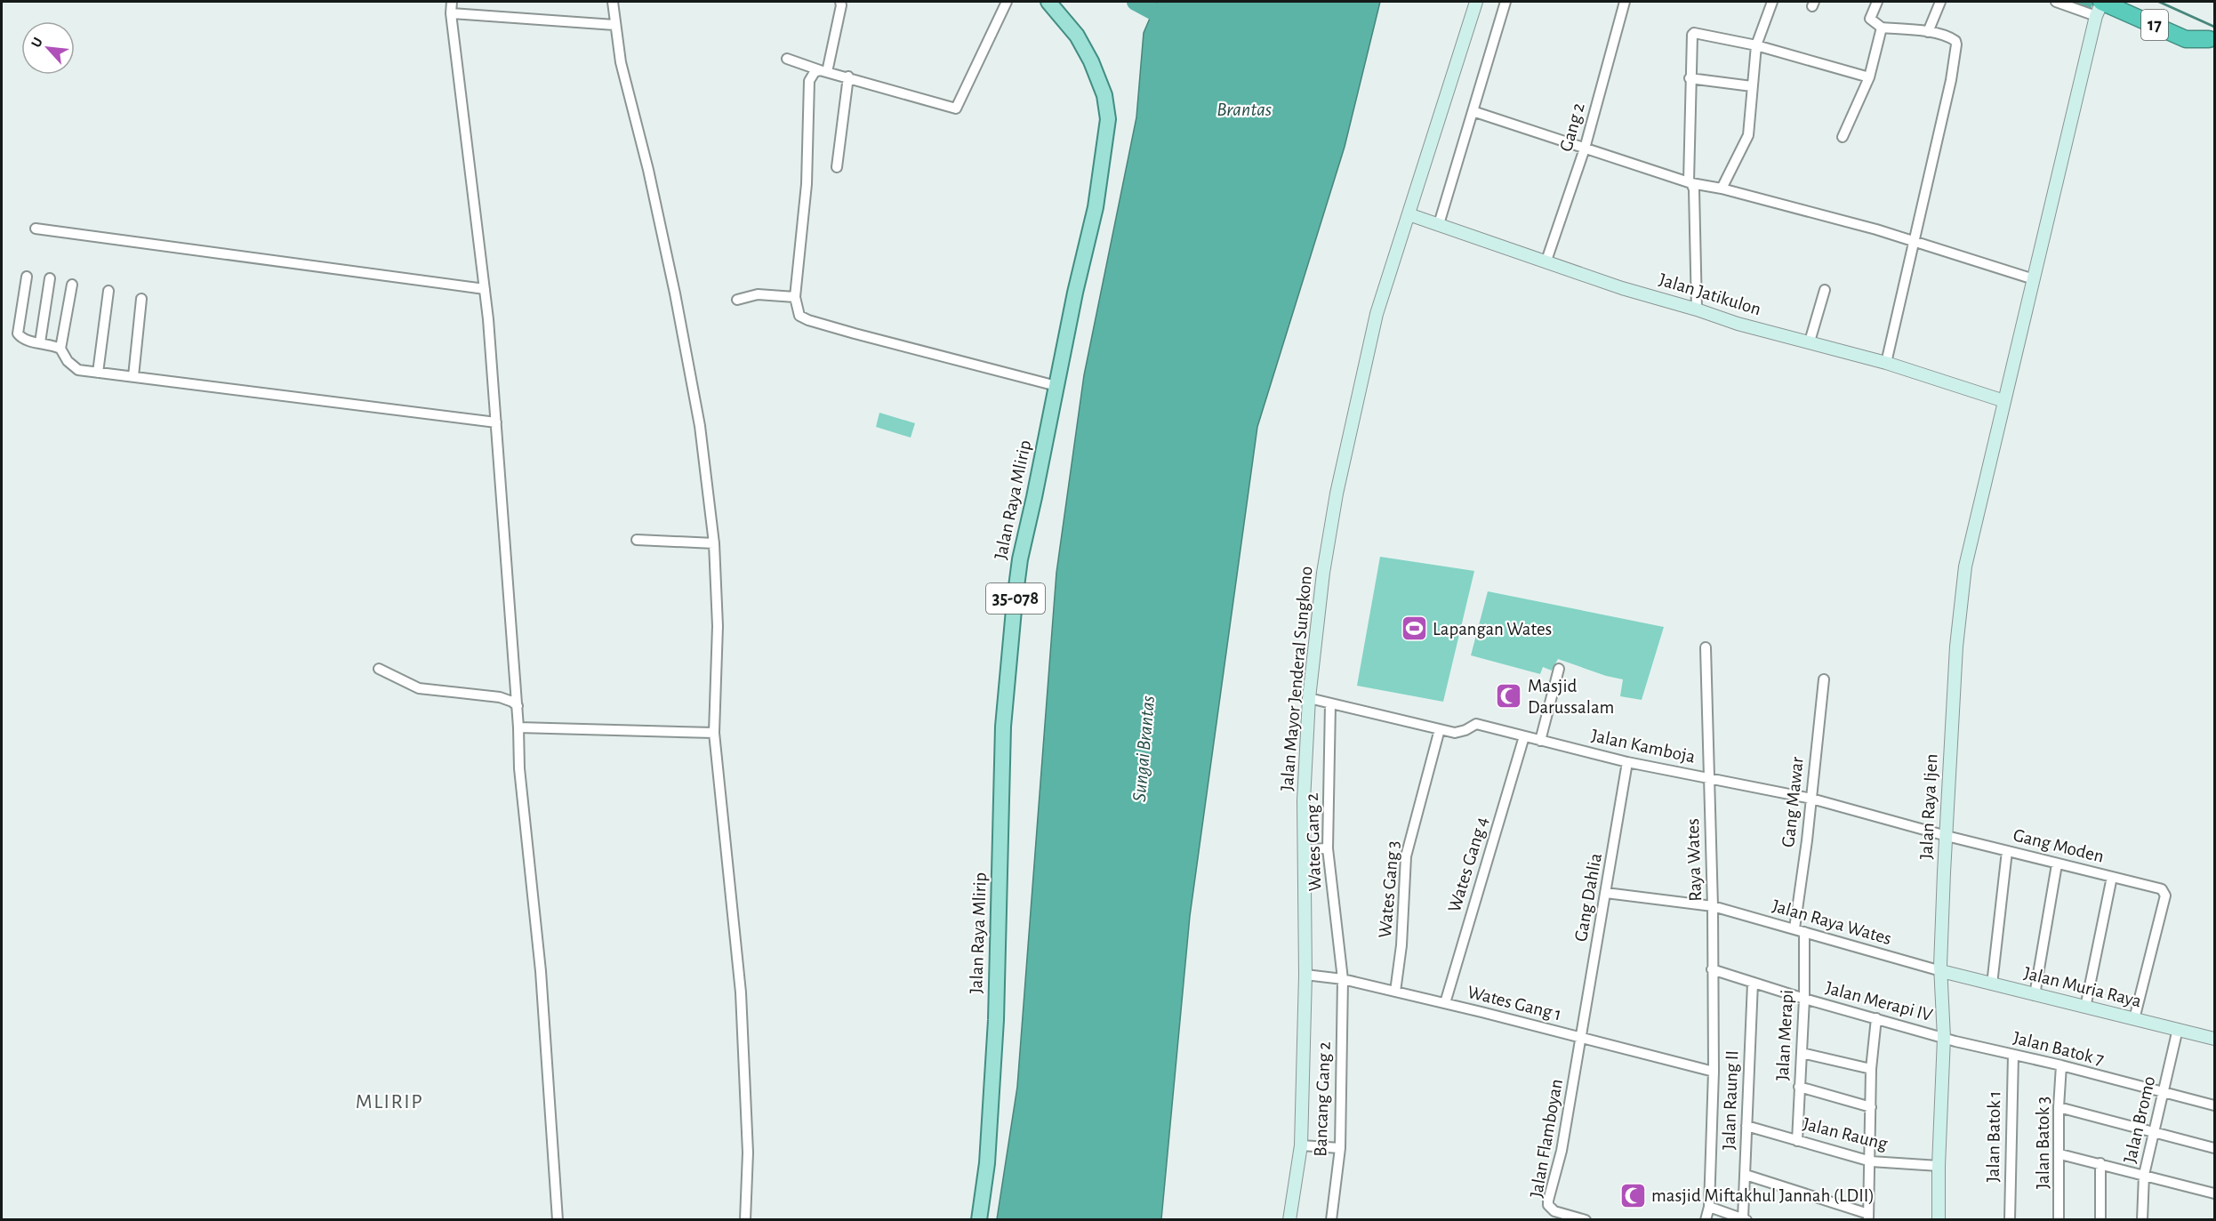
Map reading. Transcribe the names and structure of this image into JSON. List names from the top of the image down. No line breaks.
{"streets":{"highway":["17"],"main road":["Jalan Jatikulon","Jalan Raya Mlirip","35-078","Jalan Mayor Jenderal Sungkono","Jalan Raya Ijen","Jalan Muria Raya"],"street":["Gang 2","Jalan Kamboja","Gang Mawar","Wates Gang 2","Gang Moden","Raya Wates","Wates Gang 4","Wates Gang 3","Gang Dahlia","Jalan Raya Wates","Jalan Merapi IV","Wates Gang 1","Jalan Merapi","Jalan Batok 7","Bancang Gang 2","Jalan Raung II","Jalan Bromo","Jalan Raung","Jalan Batok 1","Jalan Flamboyan","Jalan Batok 3"]},"crossings":[["17","Jalan Raya Ijen"],["Gang 2","Jalan Jatikulon"],["Jalan Jatikulon","Jalan Mayor Jenderal Sungkono"],["Jalan Jatikulon","Jalan Raya Ijen"],["Jalan Mayor Jenderal Sungkono","Jalan Kamboja"],["Jalan Mayor Jenderal Sungkono","Wates Gang 1"],["Jalan Kamboja","Gang Mawar"],["Jalan Kamboja","Wates Gang 2"],["Jalan Kamboja","Gang Moden"],["Jalan Kamboja","Raya Wates"],["Jalan Kamboja","Wates Gang 4"],["Jalan Kamboja","Wates Gang 3"],["Jalan Kamboja","Gang Dahlia"],["Gang Mawar","Gang Moden"],["Gang Mawar","Jalan Raya Wates"],["Jalan Raya Ijen","Gang Moden"],["Jalan Raya Ijen","Jalan Raya Wates"],["Jalan Raya Ijen","Jalan Muria Raya"],["Jalan Raya Ijen","Jalan Merapi IV"],["Jalan Raya Ijen","Jalan Batok 7"],["Jalan Raya Ijen","Jalan Raung"],["Wates Gang 2","Wates Gang 1"],["Wates Gang 2","Bancang Gang 2"],["Gang Moden","Jalan Muria Raya"],["Raya Wates","Jalan Raya Wates"],["Raya Wates","Jalan Merapi IV"],["Raya Wates","Wates Gang 1"],["Wates Gang 4","Wates Gang 1"],["Wates Gang 3","Wates Gang 1"],["Gang Dahlia","Jalan Raya Wates"],["Gang Dahlia","Wates Gang 1"],["Gang Dahlia","Jalan Flamboyan"],["Jalan Raya Wates","Jalan Muria Raya"],["Jalan Raya Wates","Jalan Merapi"],["Jalan Muria Raya","Jalan Bromo"],["Jalan Merapi IV","Jalan Merapi"],["Jalan Merapi IV","Jalan Batok 7"],["Jalan Merapi IV","Jalan Raung II"],["Wates Gang 1","Bancang Gang 2"],["Wates Gang 1","Jalan Flamboyan"],["Jalan Merapi","Jalan Raung"],["Jalan Batok 7","Jalan Bromo"],["Jalan Batok 7","Jalan Batok 1"],["Jalan Batok 7","Jalan Batok 3"],["Jalan Raung II","Jalan Raung"]],"districts":["MLIRIP"],"water":["Brantas","Sungai Brantas"],"places":{"sports":["Lapangan Wates"],"mosque":["Masjid Darussalam","masjid Miftakhul Jannah (LDII)"]},"north":"top left"}
